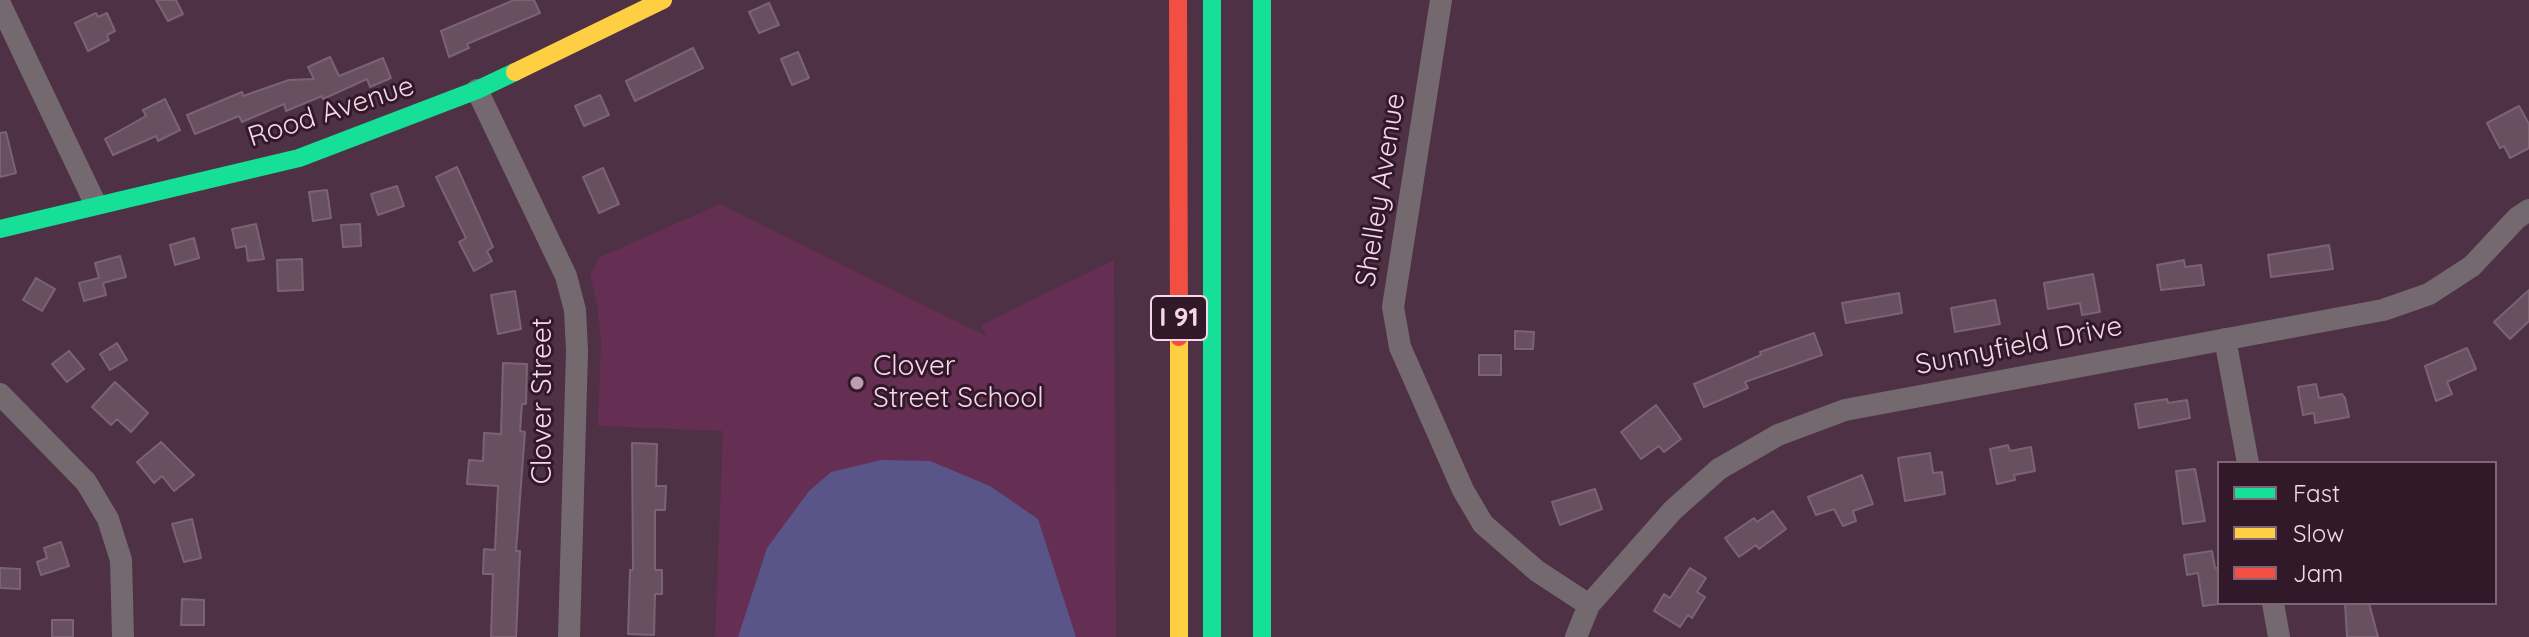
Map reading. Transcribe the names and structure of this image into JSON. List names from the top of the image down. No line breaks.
{"streets":{"main road":["Rood Avenue","I 91"],"street":["Shelley Avenue","Sunnyfield Drive","Clover Street"]},"crossings":[["Rood Avenue","Clover Street"],["Shelley Avenue","Sunnyfield Drive"]],"places":["Clover Street School"],"legend":["Fast","Slow","Jam"]}
